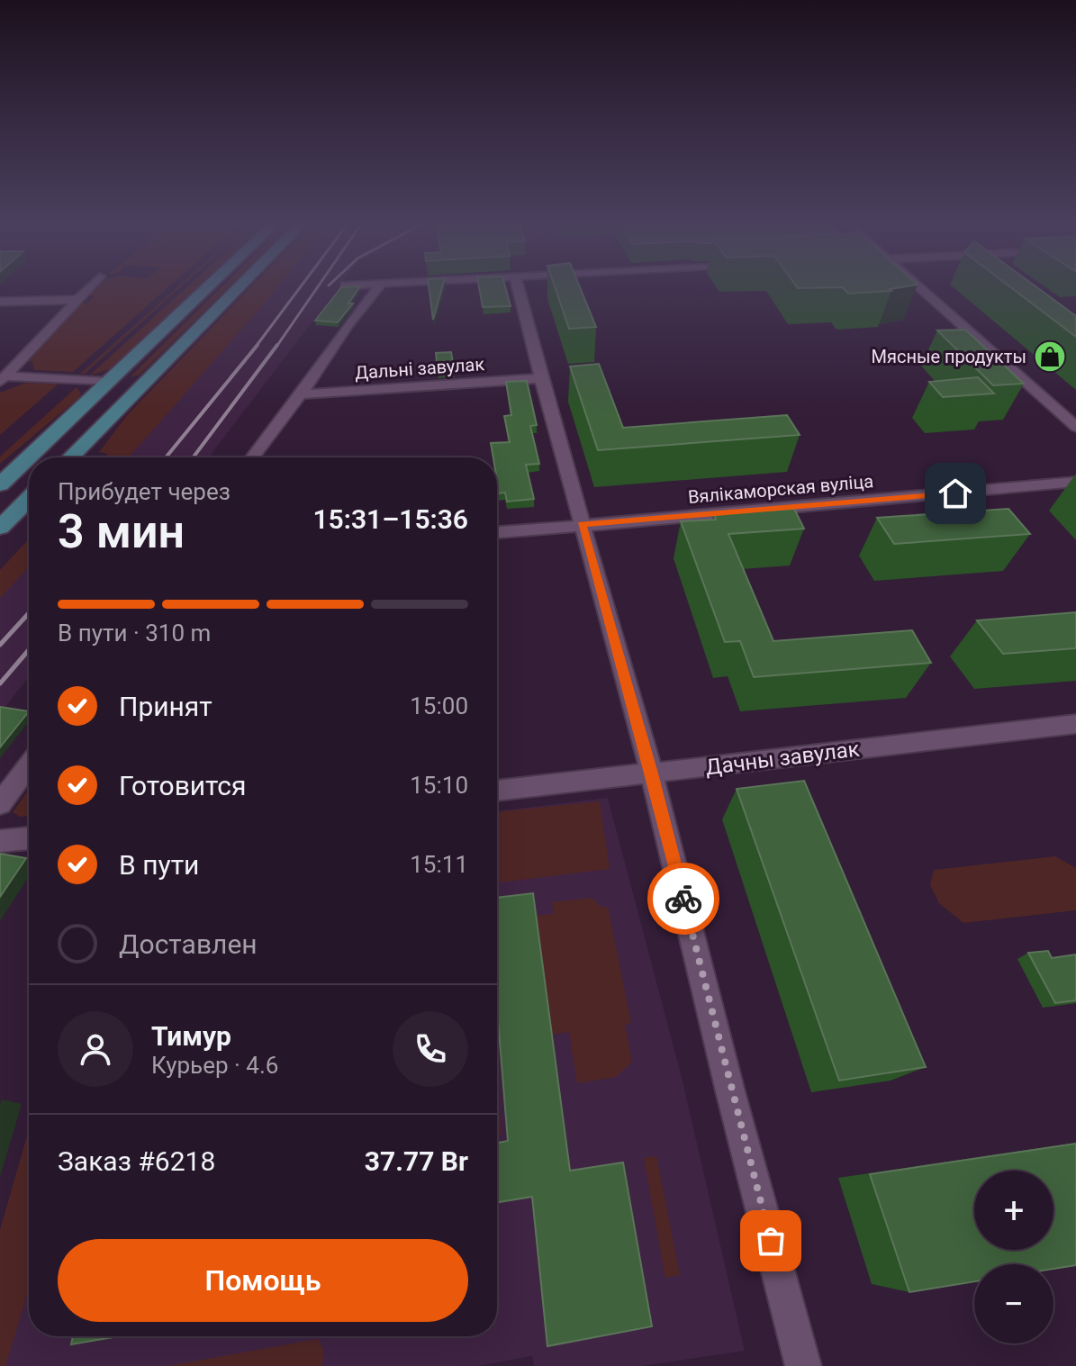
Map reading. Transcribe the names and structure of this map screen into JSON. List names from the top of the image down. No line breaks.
{"streets":{"street":["Дальні завулак","Вялікаморская вуліца","Дачны завулак"]},"places":{"shop":["Мясные продукты"]},"page":{"heading":["3 мин","Прибудет через","15:31–15:36"],"panel":["Тимур","Курьер · 4.6","Заказ #6218","37.77 Br"],"bar":"В пути · 310 m","list":[["Принят","15:00"],["Готовится","15:10"],["В пути","15:11"],"Доставлен"],"map_buttons":["+","−"],"buttons":"Помощь"}}
